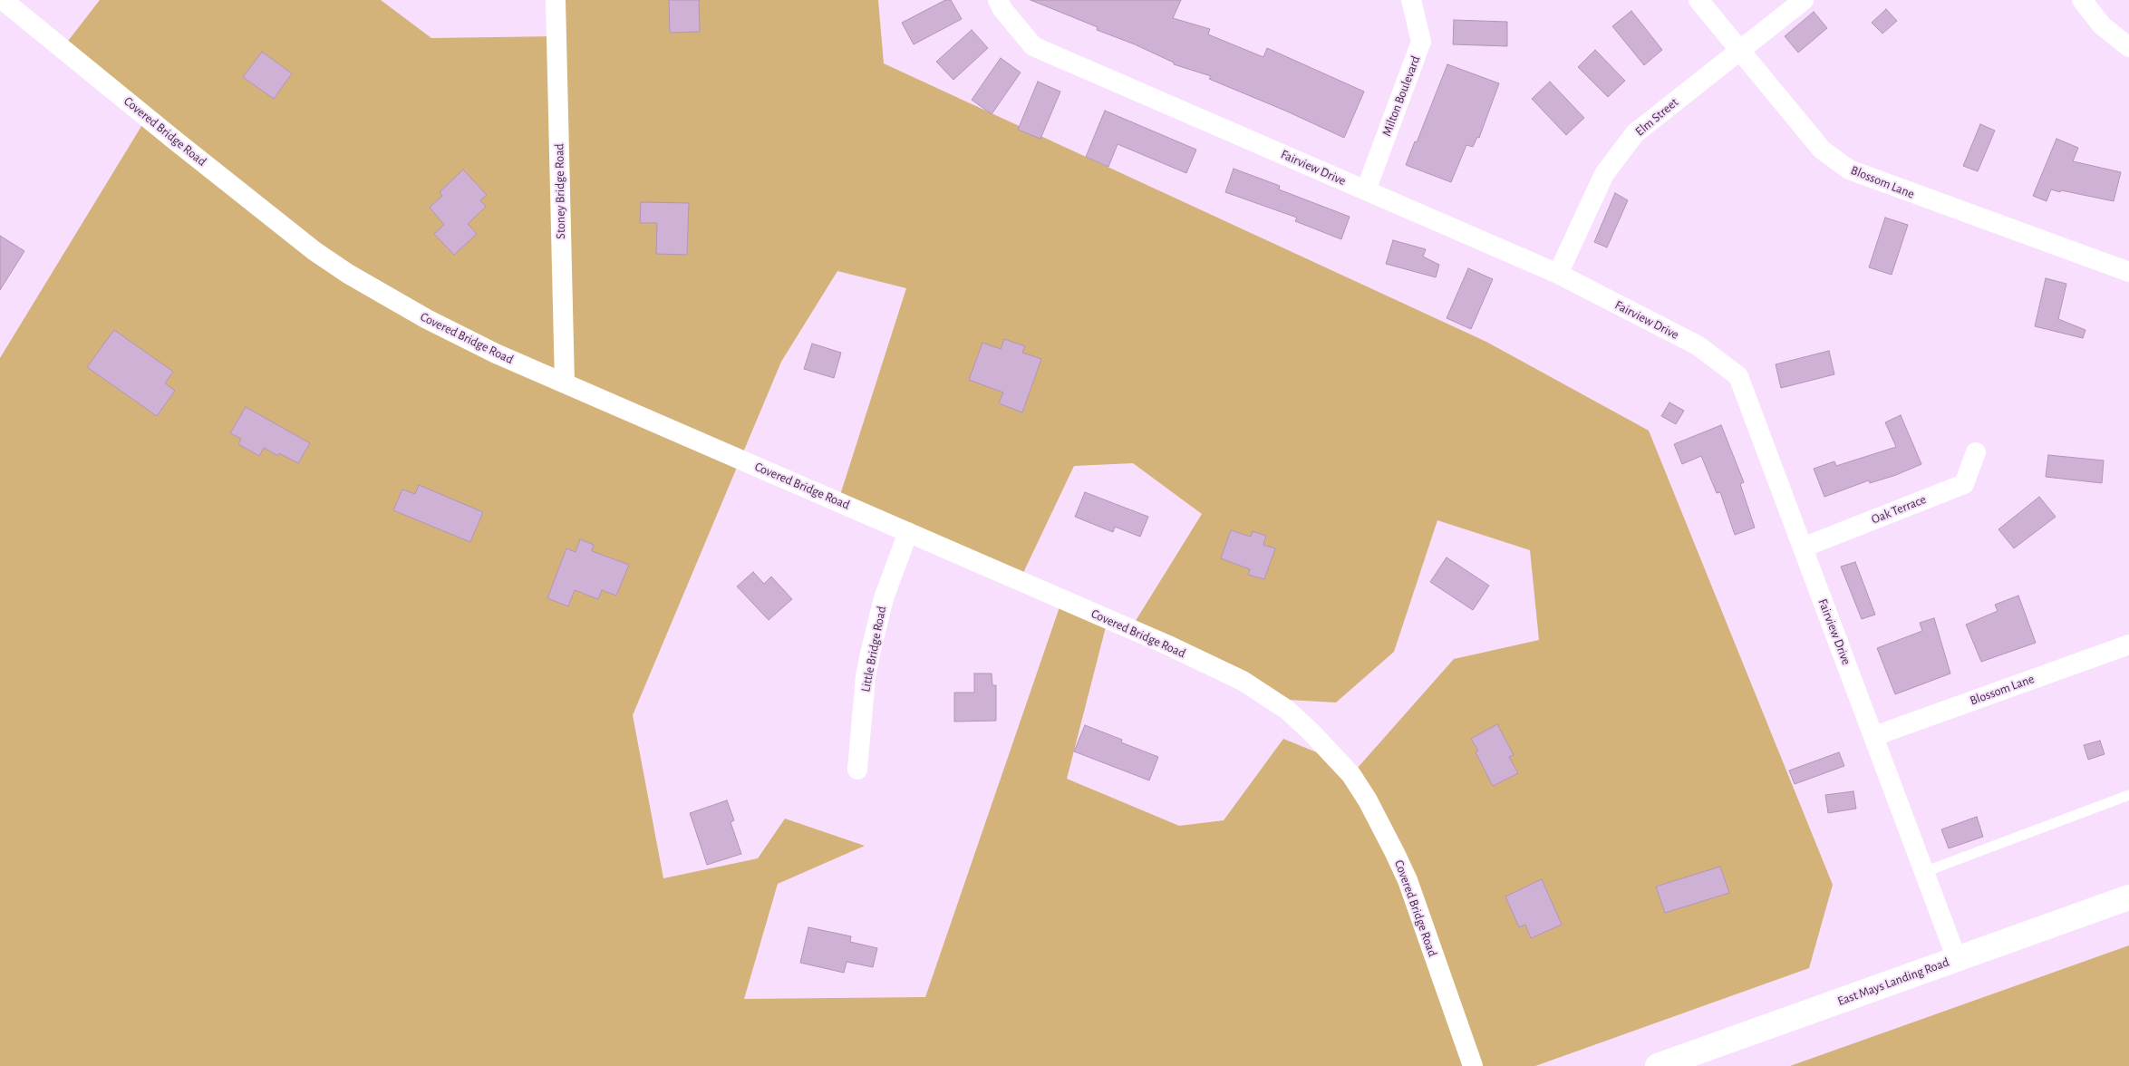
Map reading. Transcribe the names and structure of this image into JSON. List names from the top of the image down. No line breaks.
{"streets":{"main road":["East Mays Landing Road"],"street":["Milton Boulevard","Elm Street","Covered Bridge Road","Fairview Drive","Blossom Lane","Stoney Bridge Road","Oak Terrace","Little Bridge Road"]},"crossings":[["Milton Boulevard","Fairview Drive"],["Elm Street","Fairview Drive"],["Elm Street","Blossom Lane"],["Covered Bridge Road","Stoney Bridge Road"],["Covered Bridge Road","Little Bridge Road"],["Fairview Drive","Blossom Lane"],["Fairview Drive","Oak Terrace"],["Fairview Drive","East Mays Landing Road"]]}
